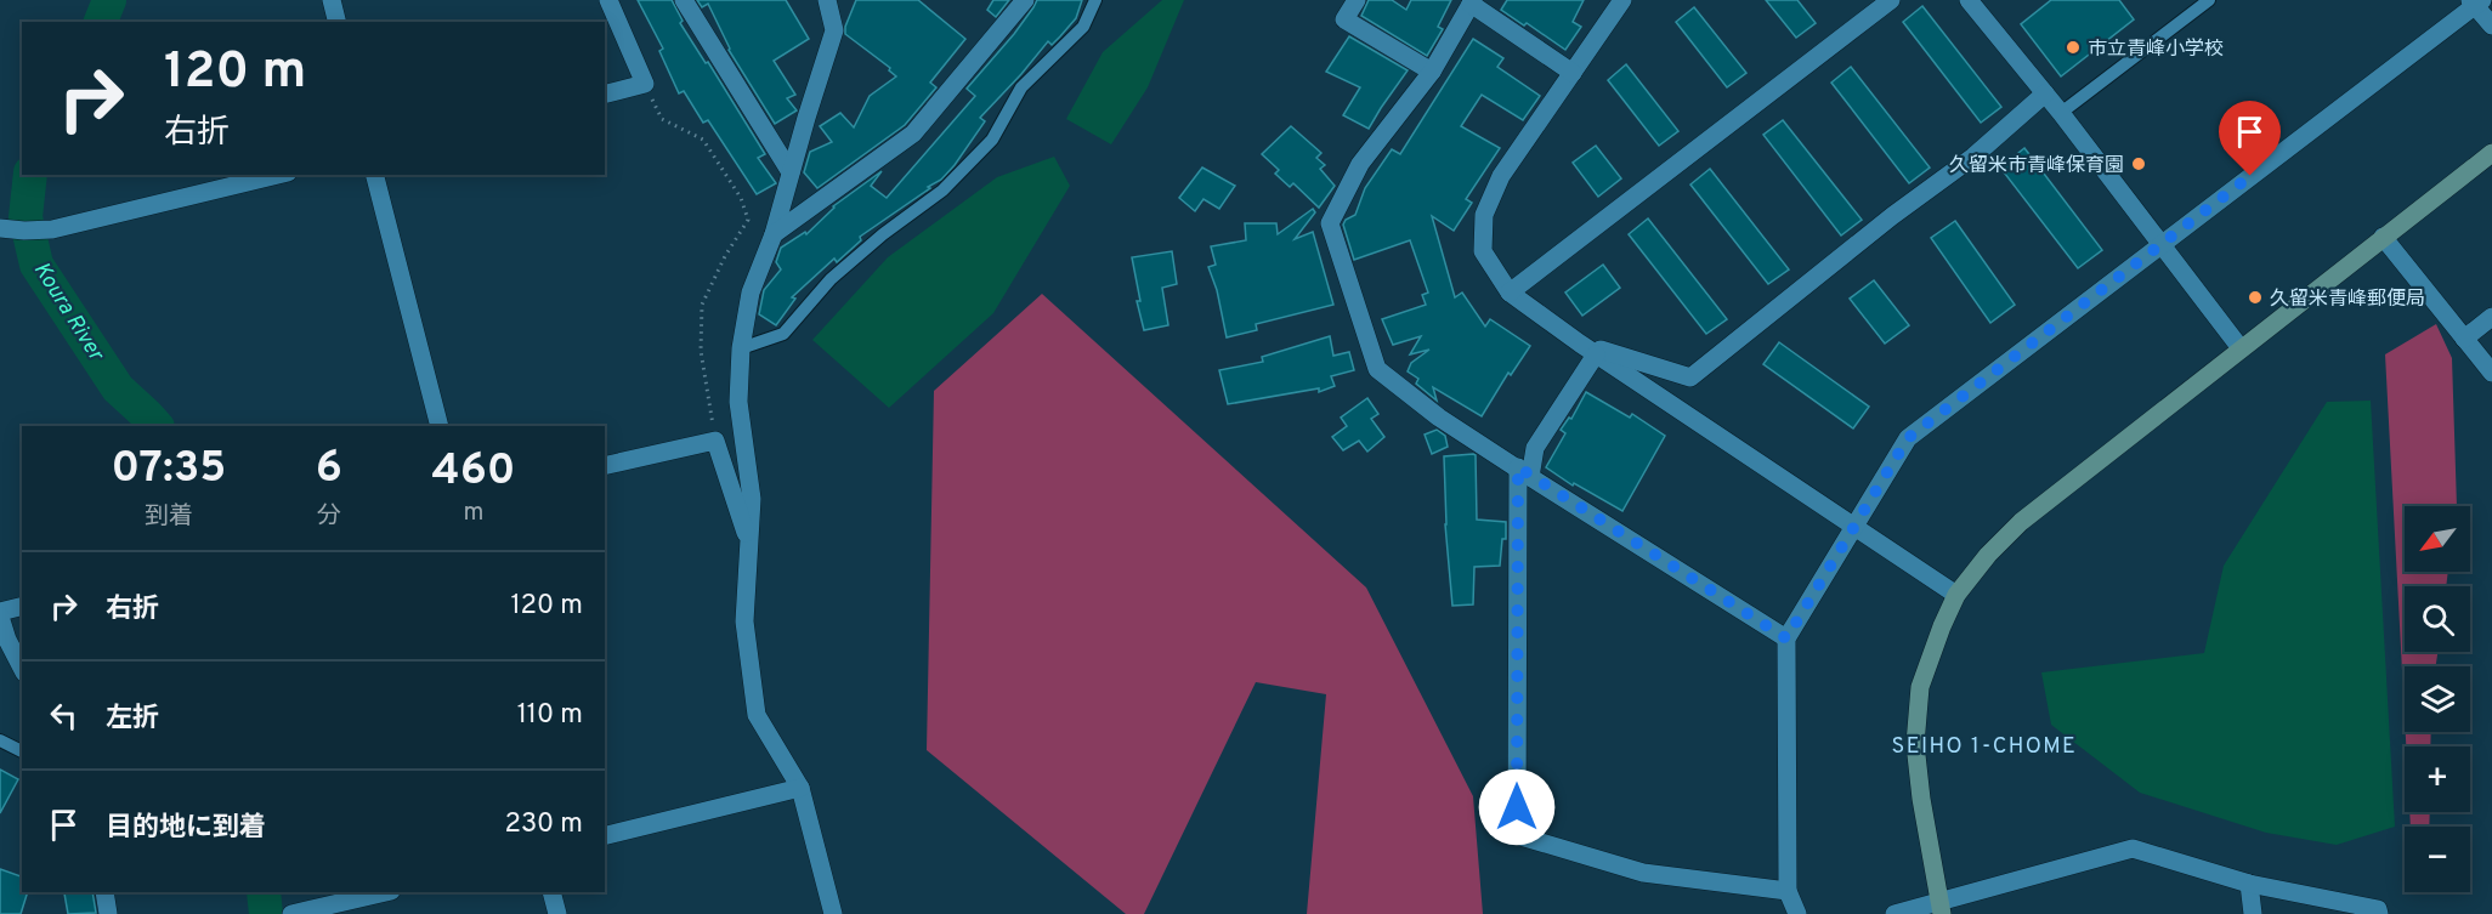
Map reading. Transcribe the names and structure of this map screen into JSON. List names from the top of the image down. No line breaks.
{"districts":["SEIHO 1-CHOME"],"water":["Koura River"],"places":["市立青峰小学校","久留米市青峰保育園","久留米青峰郵便局"],"north":"bottom left","page":{"turn":["120 m","右折"],"eta":["07:35","到着","6","分","460","m"],"map_buttons":["+","−"],"list":[{"name":"右折","value":"120 m"},{"name":"左折","value":"110 m"},{"name":"目的地に到着","value":"230 m"}]}}
